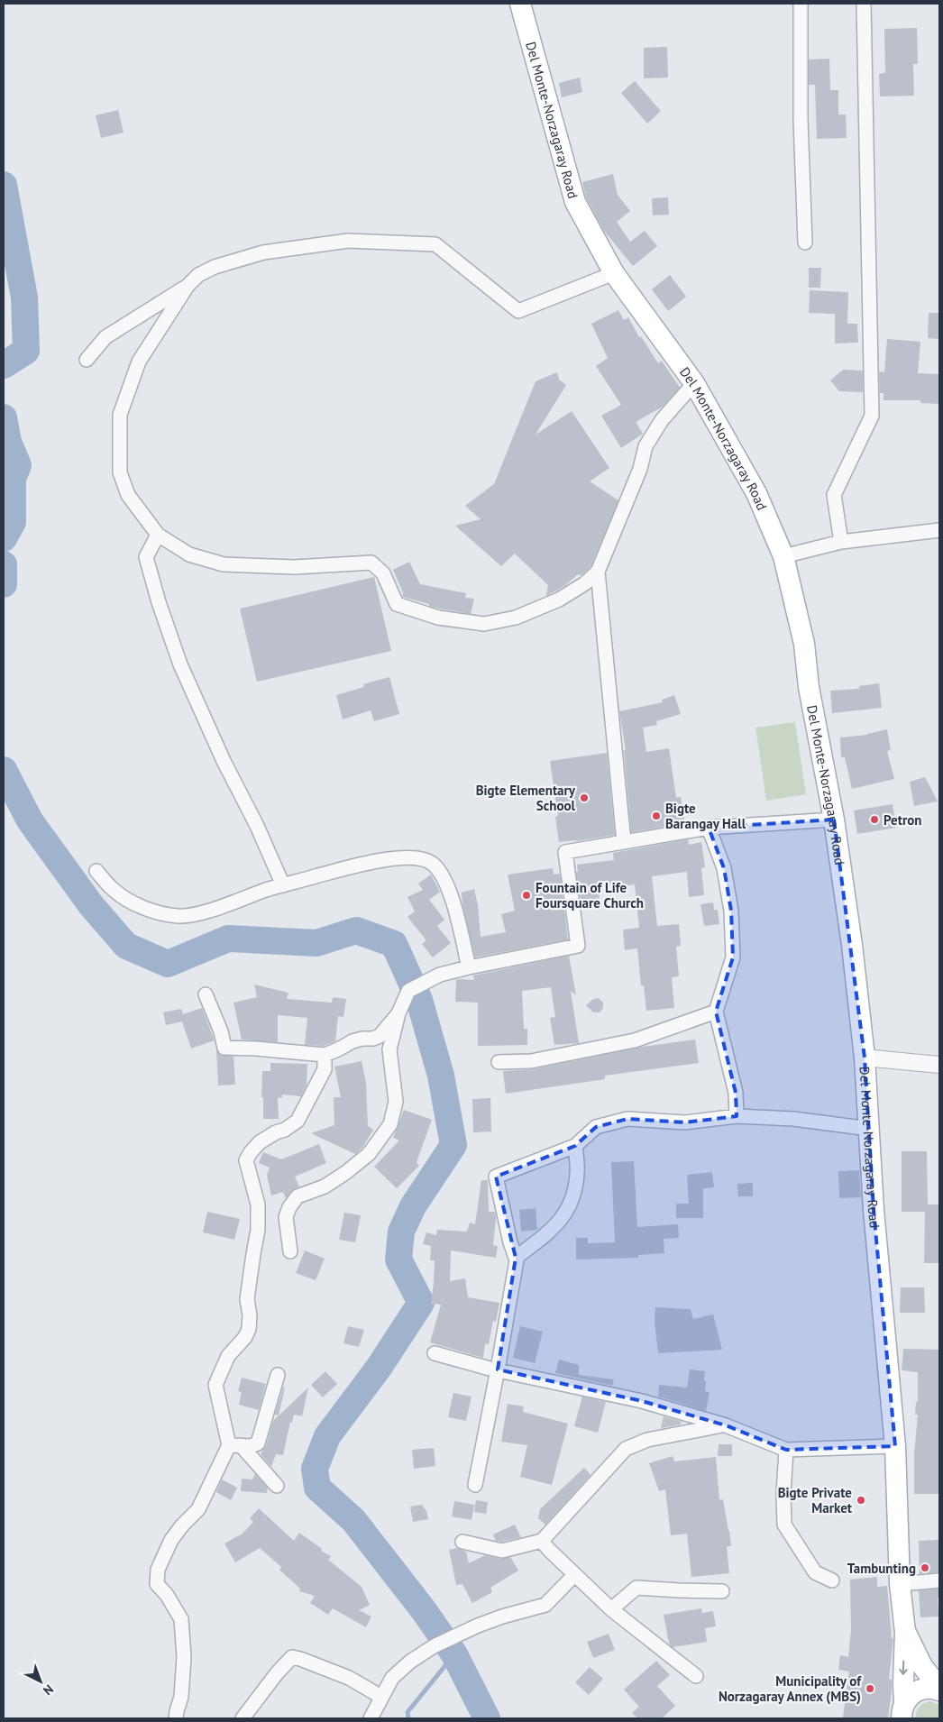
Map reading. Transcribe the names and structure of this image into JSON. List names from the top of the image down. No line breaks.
{"streets":{"main road":["Del Monte-Norzagaray Road"]},"places":["Bigte Elementary School","Bigte Barangay Hall","Petron","Fountain of Life Foursquare Church","Bigte Private Market","Tambunting","Municipality of Norzagaray Annex (MBS)"],"north":"bottom right"}
